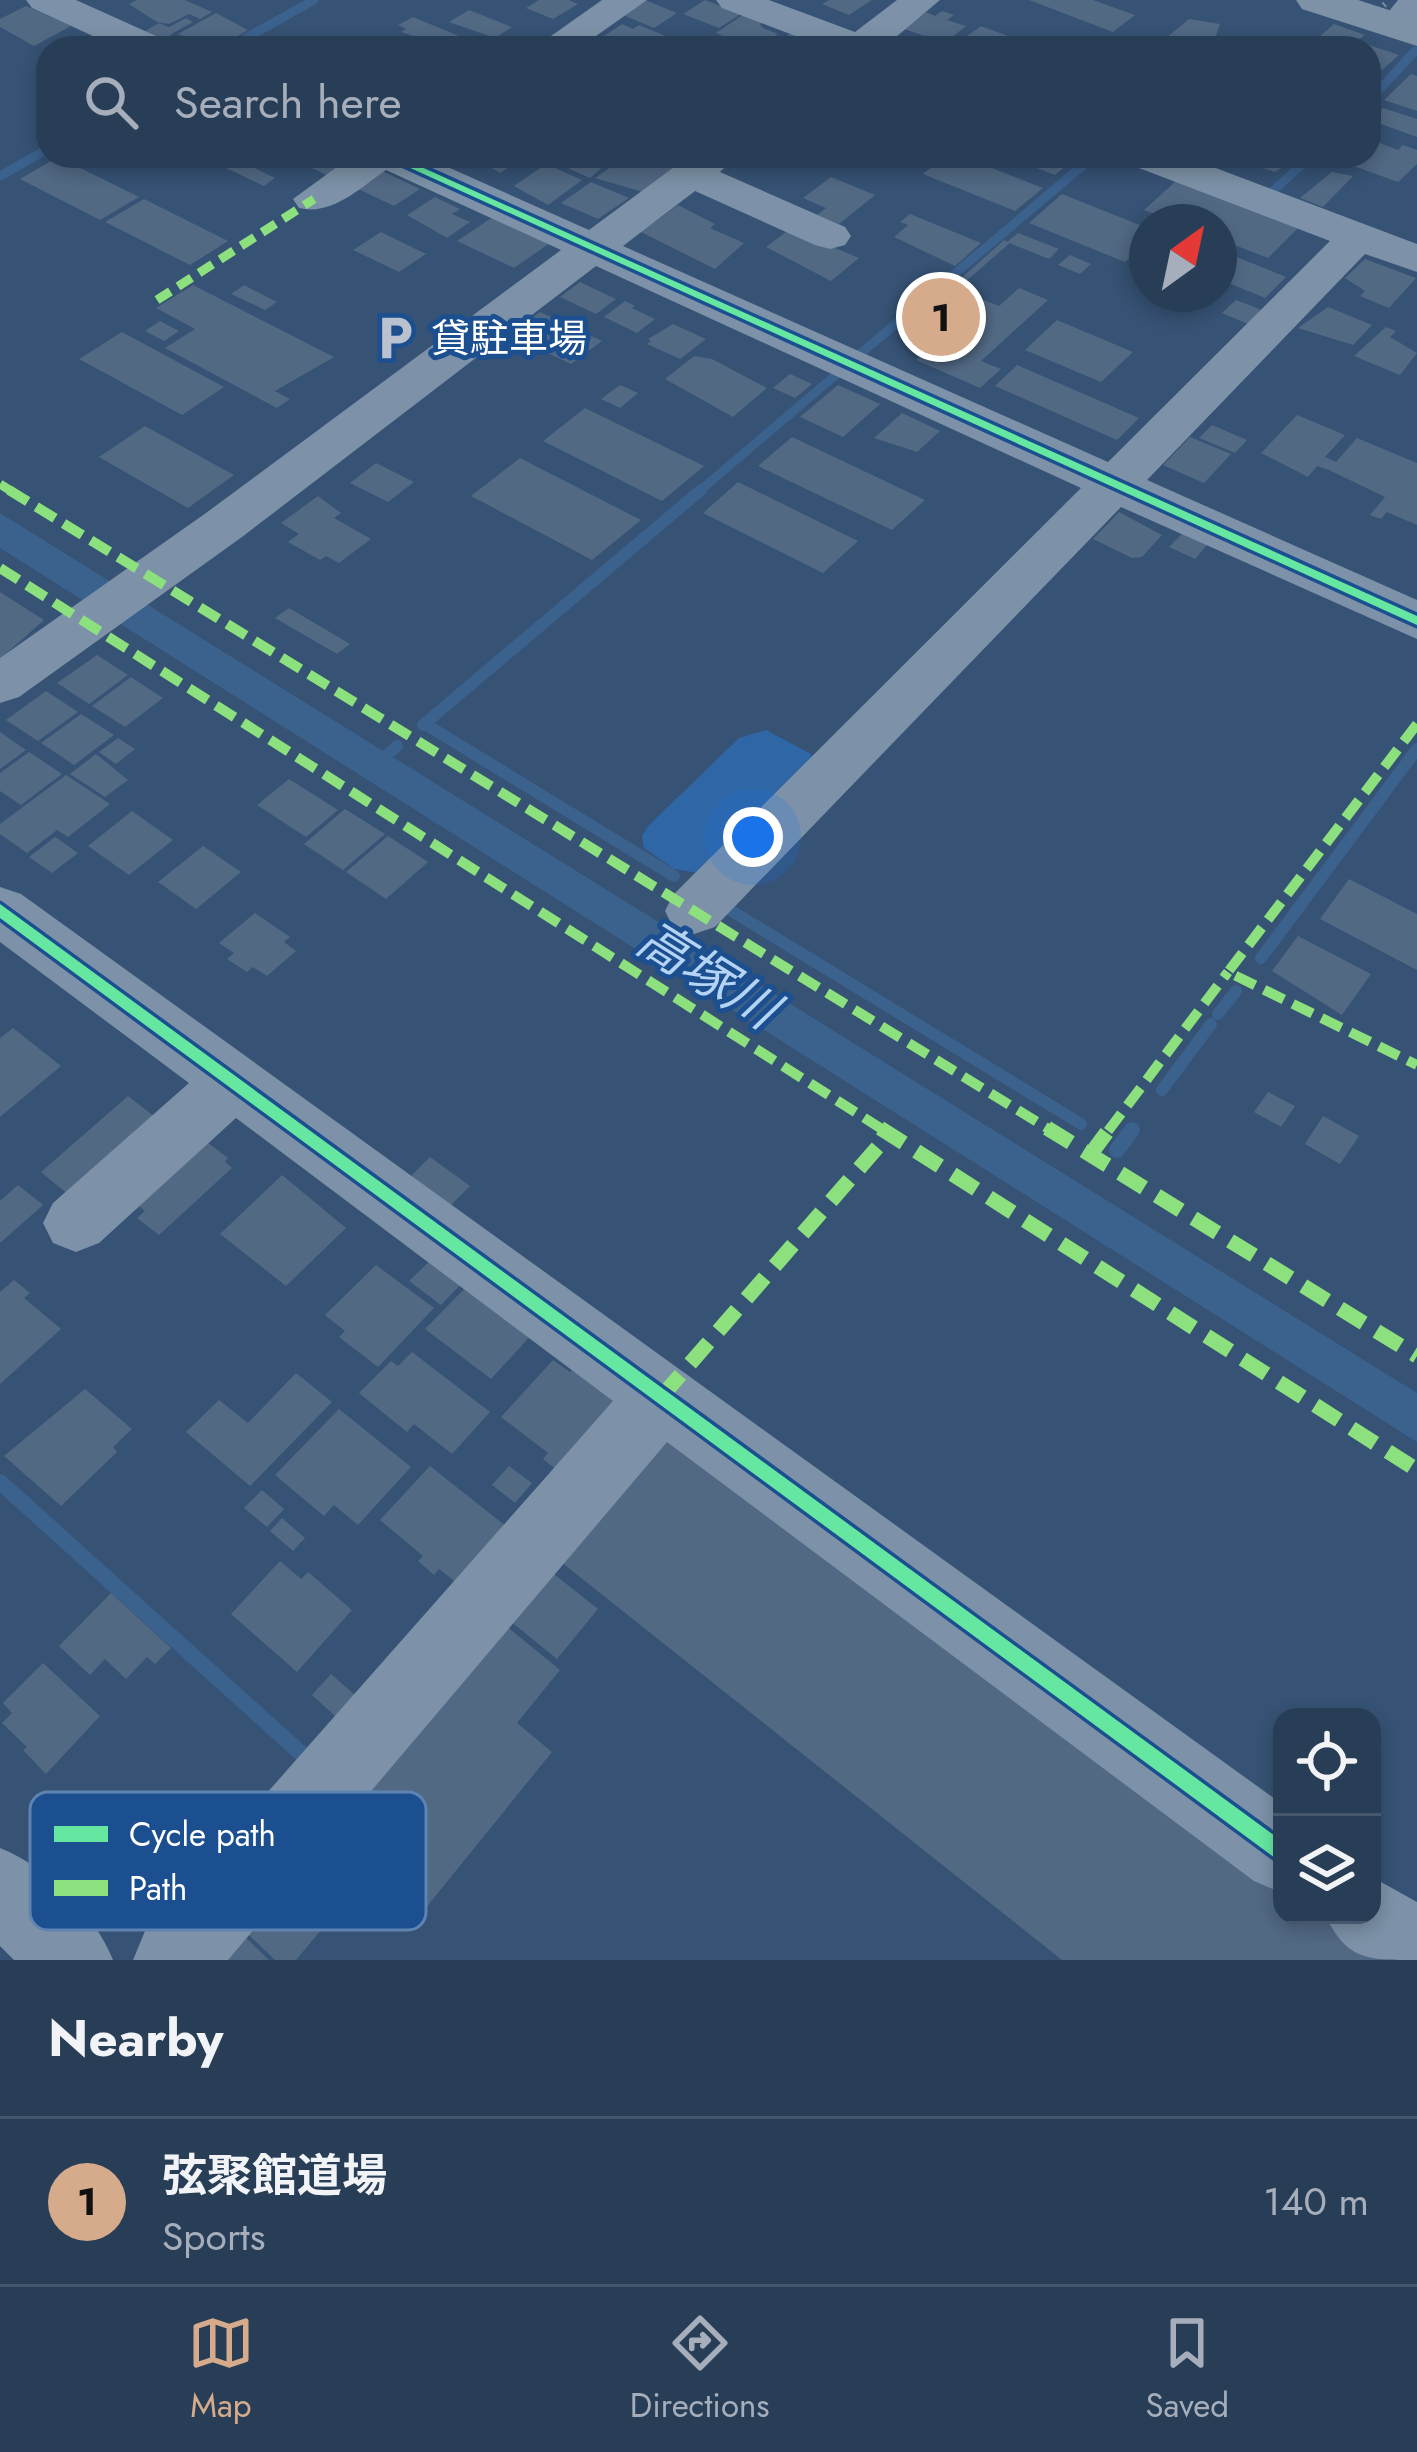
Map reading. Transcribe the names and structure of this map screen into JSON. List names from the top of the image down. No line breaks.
{"water":["高塚川"],"places":{"parking":["貸駐車場"]},"legend":["Cycle path","Path"],"north":"top right","page":{"search":"Search here","pins":"1","heading":"Nearby","list":[{"mark":"1","name":"弦聚館道場","note":"Sports","value":"140 m"}],"nav":["Map","Directions","Saved"]}}
